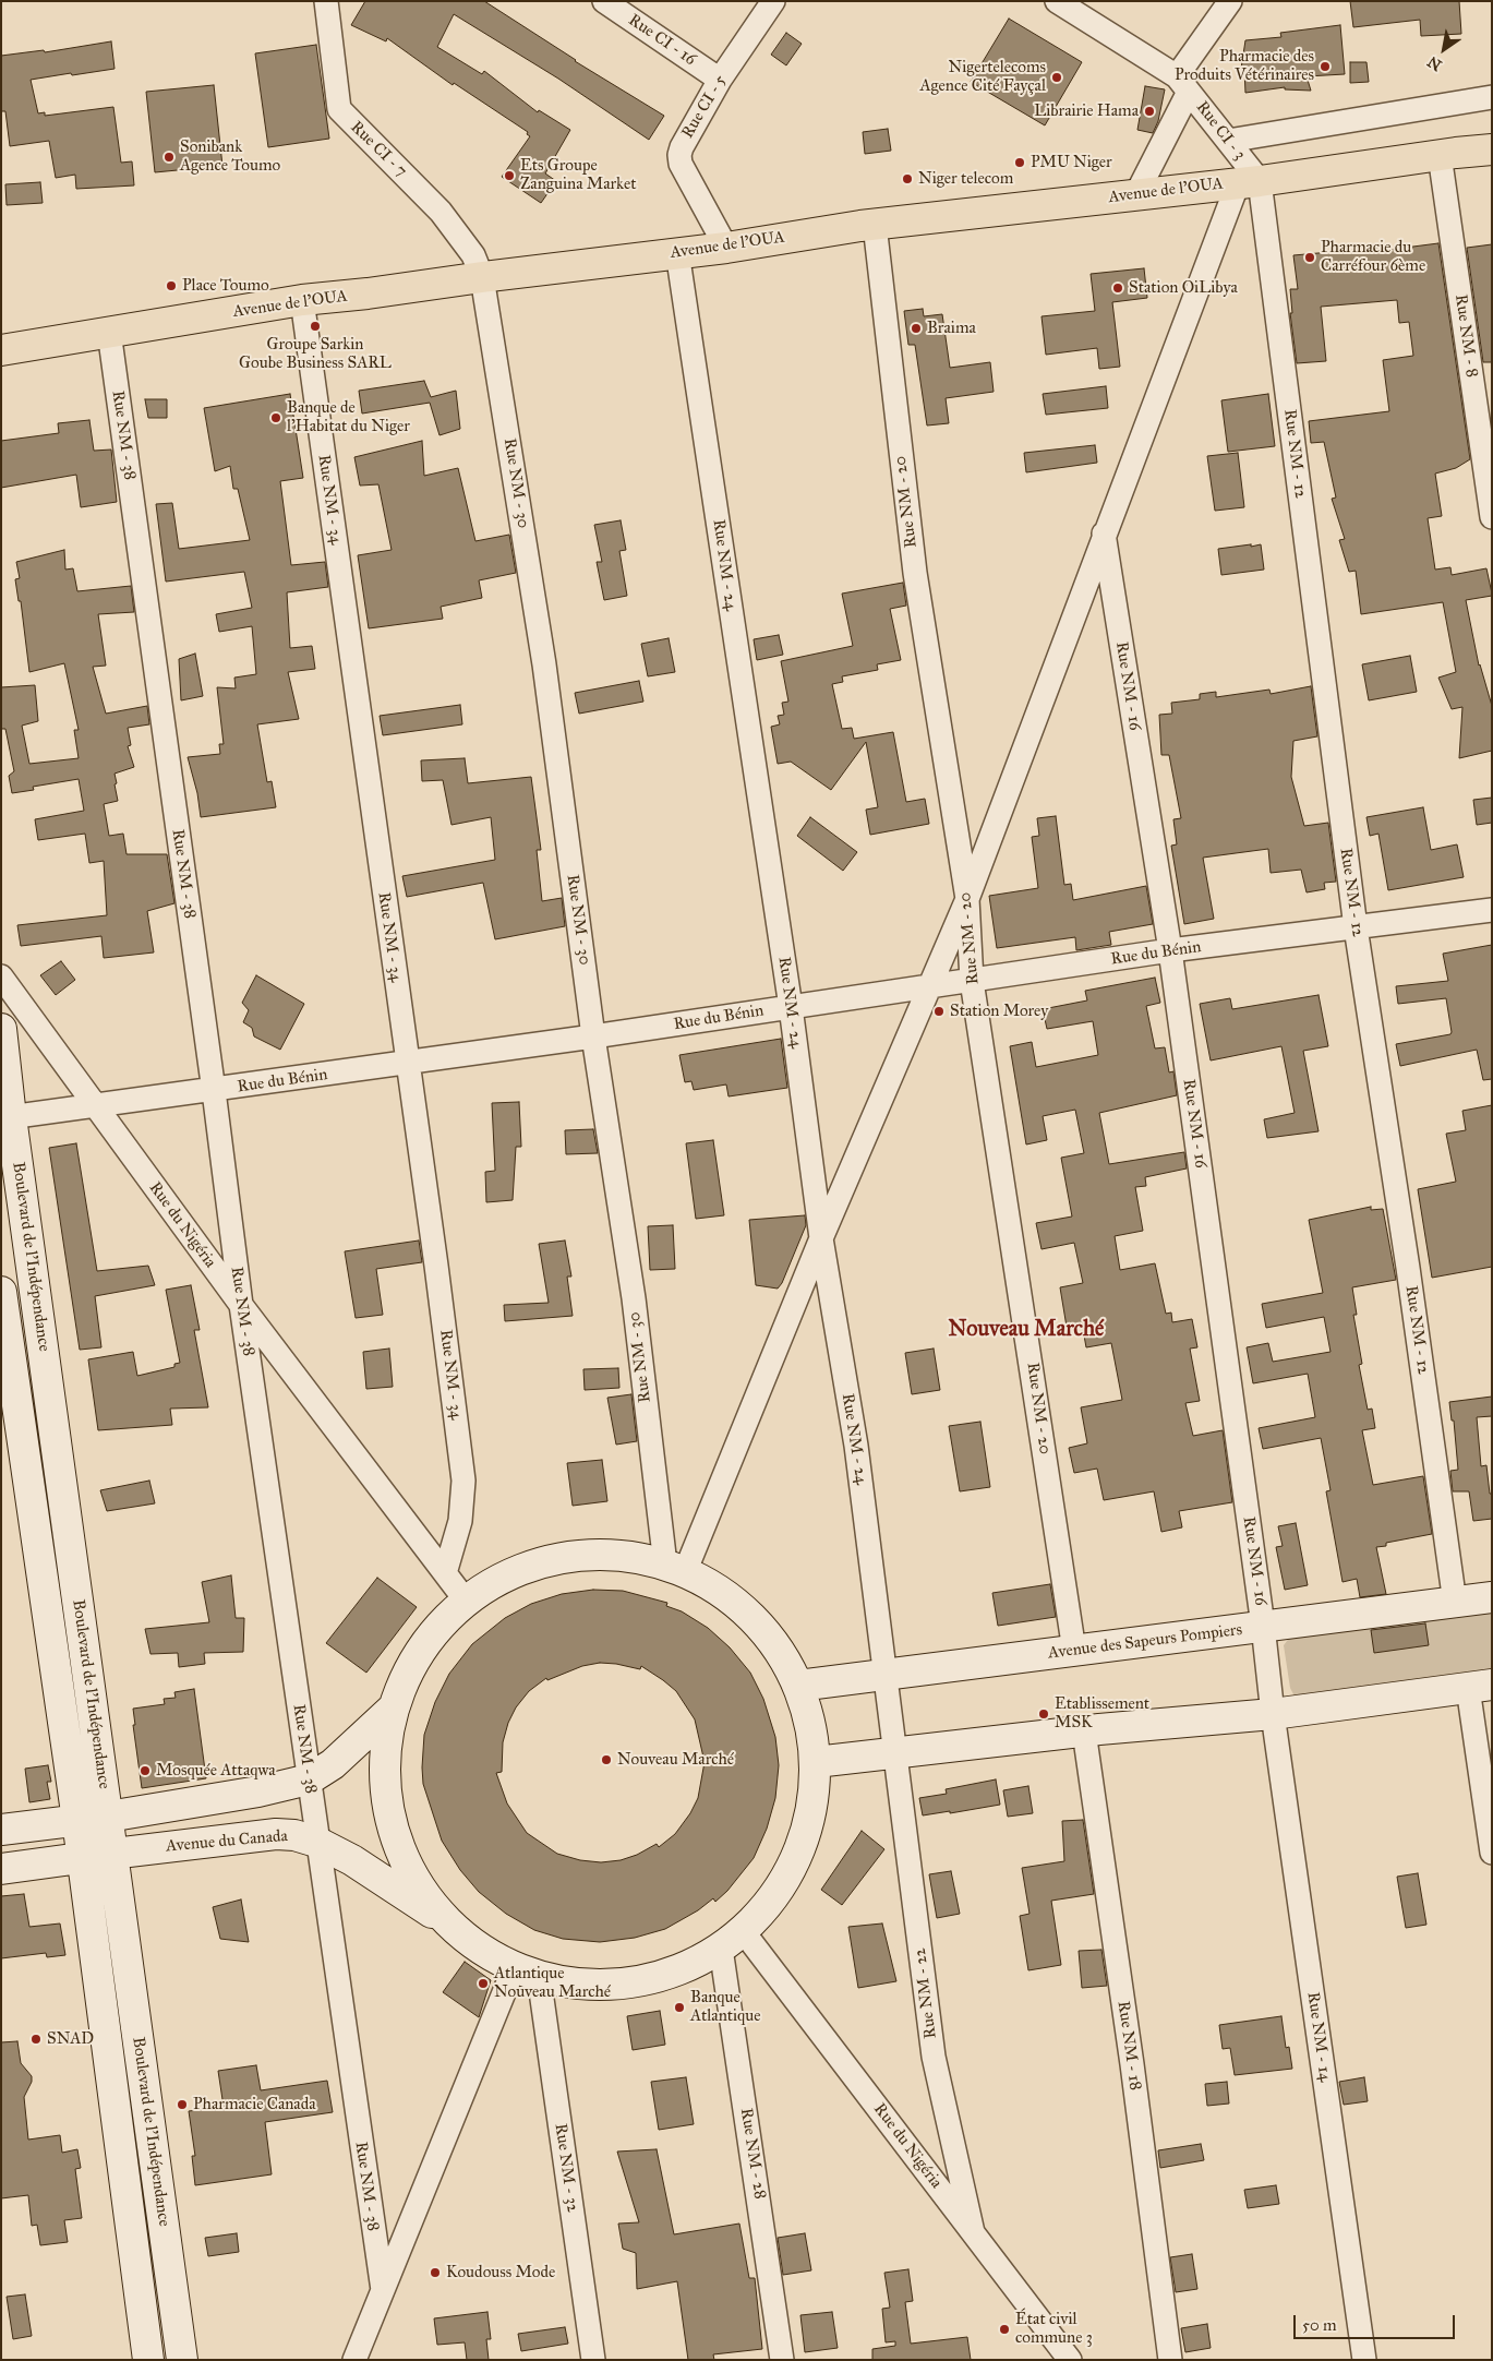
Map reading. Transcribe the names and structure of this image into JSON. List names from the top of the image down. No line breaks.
{"streets":{"main road":["Avenue de l'OUA"],"street":["Rue CI - 16","Rue CI - 5","Rue CI - 3","Rue CI - 7","Rue NM - 8","Rue NM - 38","Rue NM - 12","Rue NM - 30","Rue NM - 34","Rue NM - 20","Rue NM - 24","Rue NM - 16","Rue du Bénin","Rue du Nigéria","Boulevard de l'Indépendance","Avenue des Sapeurs Pompiers","Avenue du Canada","Rue NM - 22","Rue NM - 14","Rue NM - 18","Rue NM - 28","Rue NM - 32"]},"crossings":[["Rue CI - 16","Rue CI - 5"],["Rue CI - 5","Avenue de l'OUA"],["Rue CI - 3","Avenue de l'OUA"],["Rue CI - 3","Rue NM - 12"],["Rue CI - 7","Avenue de l'OUA"],["Rue CI - 7","Rue NM - 30"],["Avenue de l'OUA","Rue NM - 8"],["Avenue de l'OUA","Rue NM - 38"],["Avenue de l'OUA","Rue NM - 12"],["Avenue de l'OUA","Rue NM - 30"],["Avenue de l'OUA","Rue NM - 34"],["Avenue de l'OUA","Rue NM - 20"],["Avenue de l'OUA","Rue NM - 24"],["Rue NM - 38","Rue du Bénin"],["Rue NM - 38","Rue du Nigéria"],["Rue NM - 38","Avenue du Canada"],["Rue NM - 12","Rue du Bénin"],["Rue NM - 12","Avenue des Sapeurs Pompiers"],["Rue NM - 30","Rue du Bénin"],["Rue NM - 34","Rue du Bénin"],["Rue NM - 34","Rue du Nigéria"],["Rue NM - 20","Rue du Bénin"],["Rue NM - 20","Avenue des Sapeurs Pompiers"],["Rue NM - 24","Rue du Bénin"],["Rue NM - 24","Avenue des Sapeurs Pompiers"],["Rue NM - 24","Rue NM - 22"],["Rue NM - 16","Rue du Bénin"],["Rue NM - 16","Avenue des Sapeurs Pompiers"],["Rue NM - 16","Rue NM - 14"],["Rue du Bénin","Rue du Nigéria"],["Rue du Bénin","Boulevard de l'Indépendance"],["Rue du Nigéria","Rue NM - 22"],["Rue du Nigéria","Rue NM - 28"],["Boulevard de l'Indépendance","Avenue du Canada"]],"districts":["Nouveau Marché"],"places":["Pharmacie des Produits Vétérinaires","Nigertelecoms Agence Cité Fayçal","Librairie Hama","Sonibank Agence Toumo","PMU Niger","Ets Groupe Zanguina Market","Niger telecom","Pharmacie du Carréfour 6ème","Place Toumo","Station OiLibya","Groupe Sarkin Goube Business SARL","Braima","Banque de l'Habitat du Niger","Station Morey","Etablissement MSK","Nouveau Marché","Mosquée Attaqwa","Atlantique Nouveau Marché","Banque Atlantique","SNAD","Pharmacie Canada","Koudouss Mode","État civil commune 3"],"scale_bar":"50 m","north":"bottom left"}
